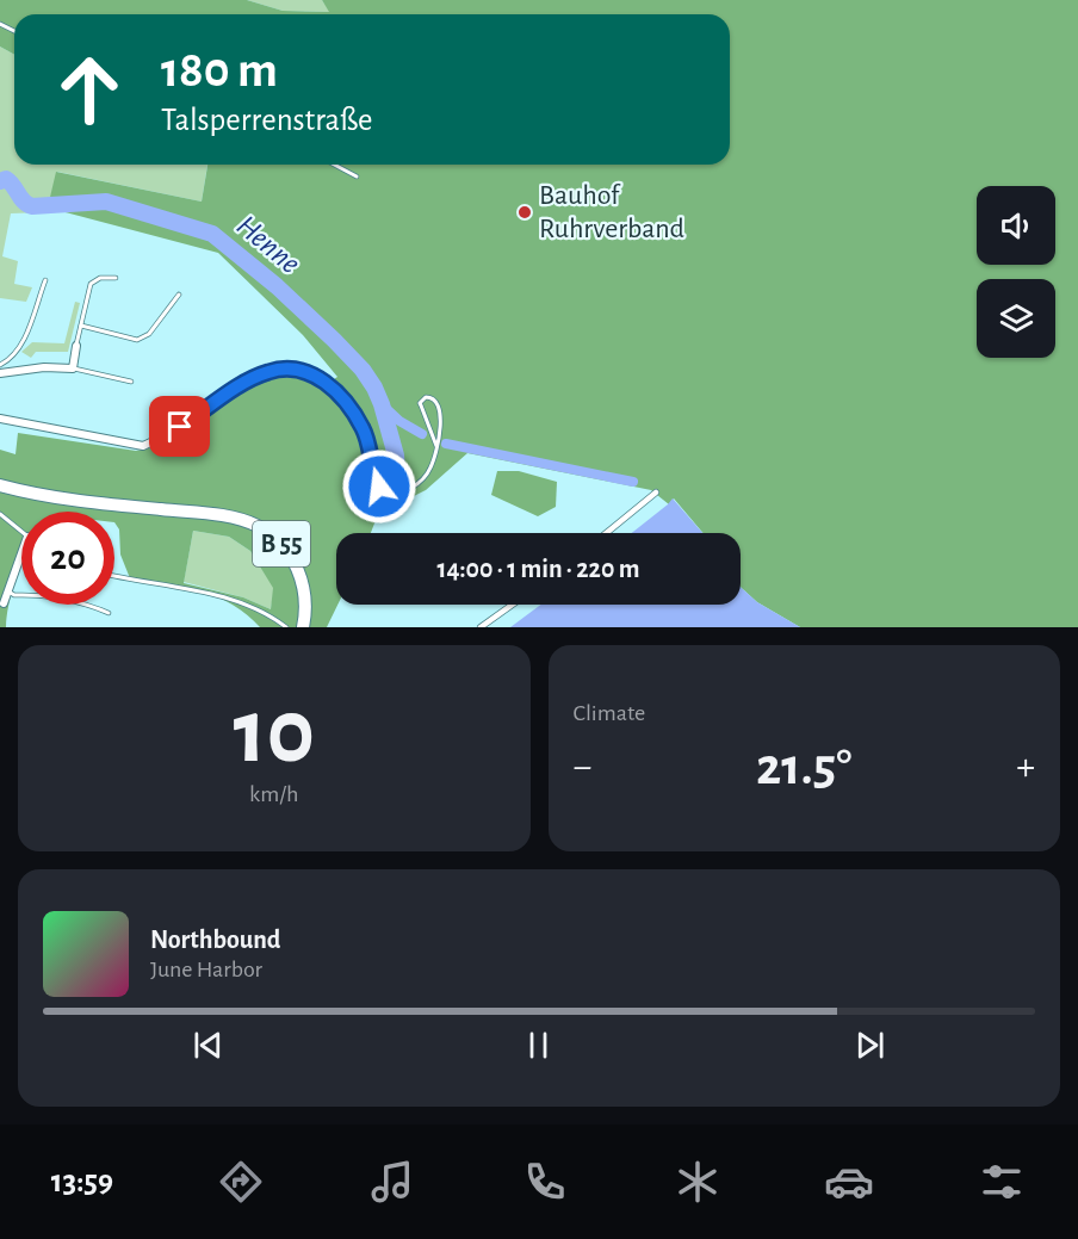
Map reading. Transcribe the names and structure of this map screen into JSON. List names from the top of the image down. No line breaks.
{"streets":{"main road":["B 55"]},"water":["Henne"],"places":["Bauhof Ruhrverband"],"page":{"turn":["180 m","Talsperrenstraße"],"limit":"20","trip":"14:00 · 1 min · 220 m","tile":[["10","km/h"],"Climate"],"heat":["−","21.5°","+"],"song":["Northbound","June Harbor"],"tabs":"13:59"}}
